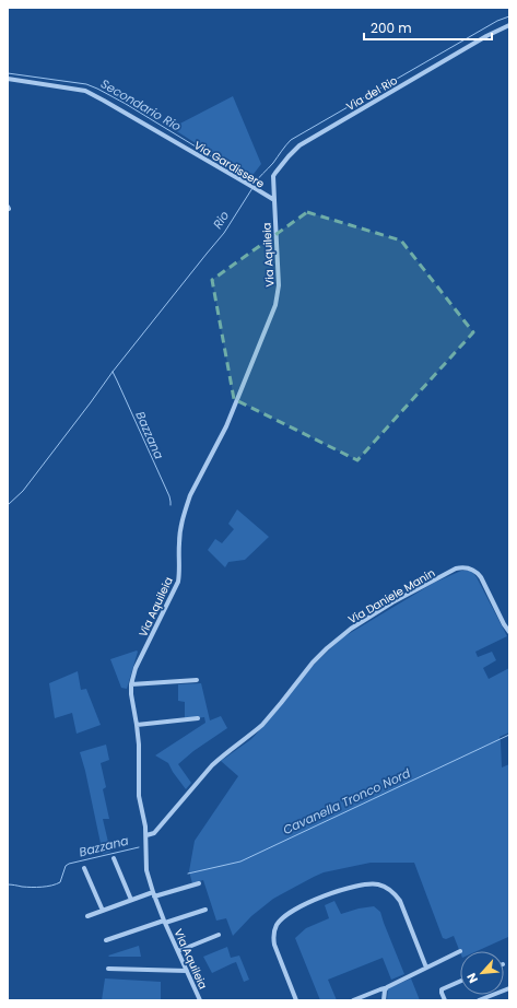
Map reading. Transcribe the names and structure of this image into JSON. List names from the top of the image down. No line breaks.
{"streets":{"street":["Via del Rio","Via Gardissere","Via Aquileia","Via Daniele Manin"]},"crossings":[["Via del Rio","Via Gardissere"],["Via del Rio","Via Aquileia"],["Via Gardissere","Via Aquileia"],["Via Aquileia","Via Daniele Manin"]],"water":["Secondario Rio","Rio","Bazzana","Cavanella Tronco Nord"],"scale_bar":"200 m","north":"bottom left"}
